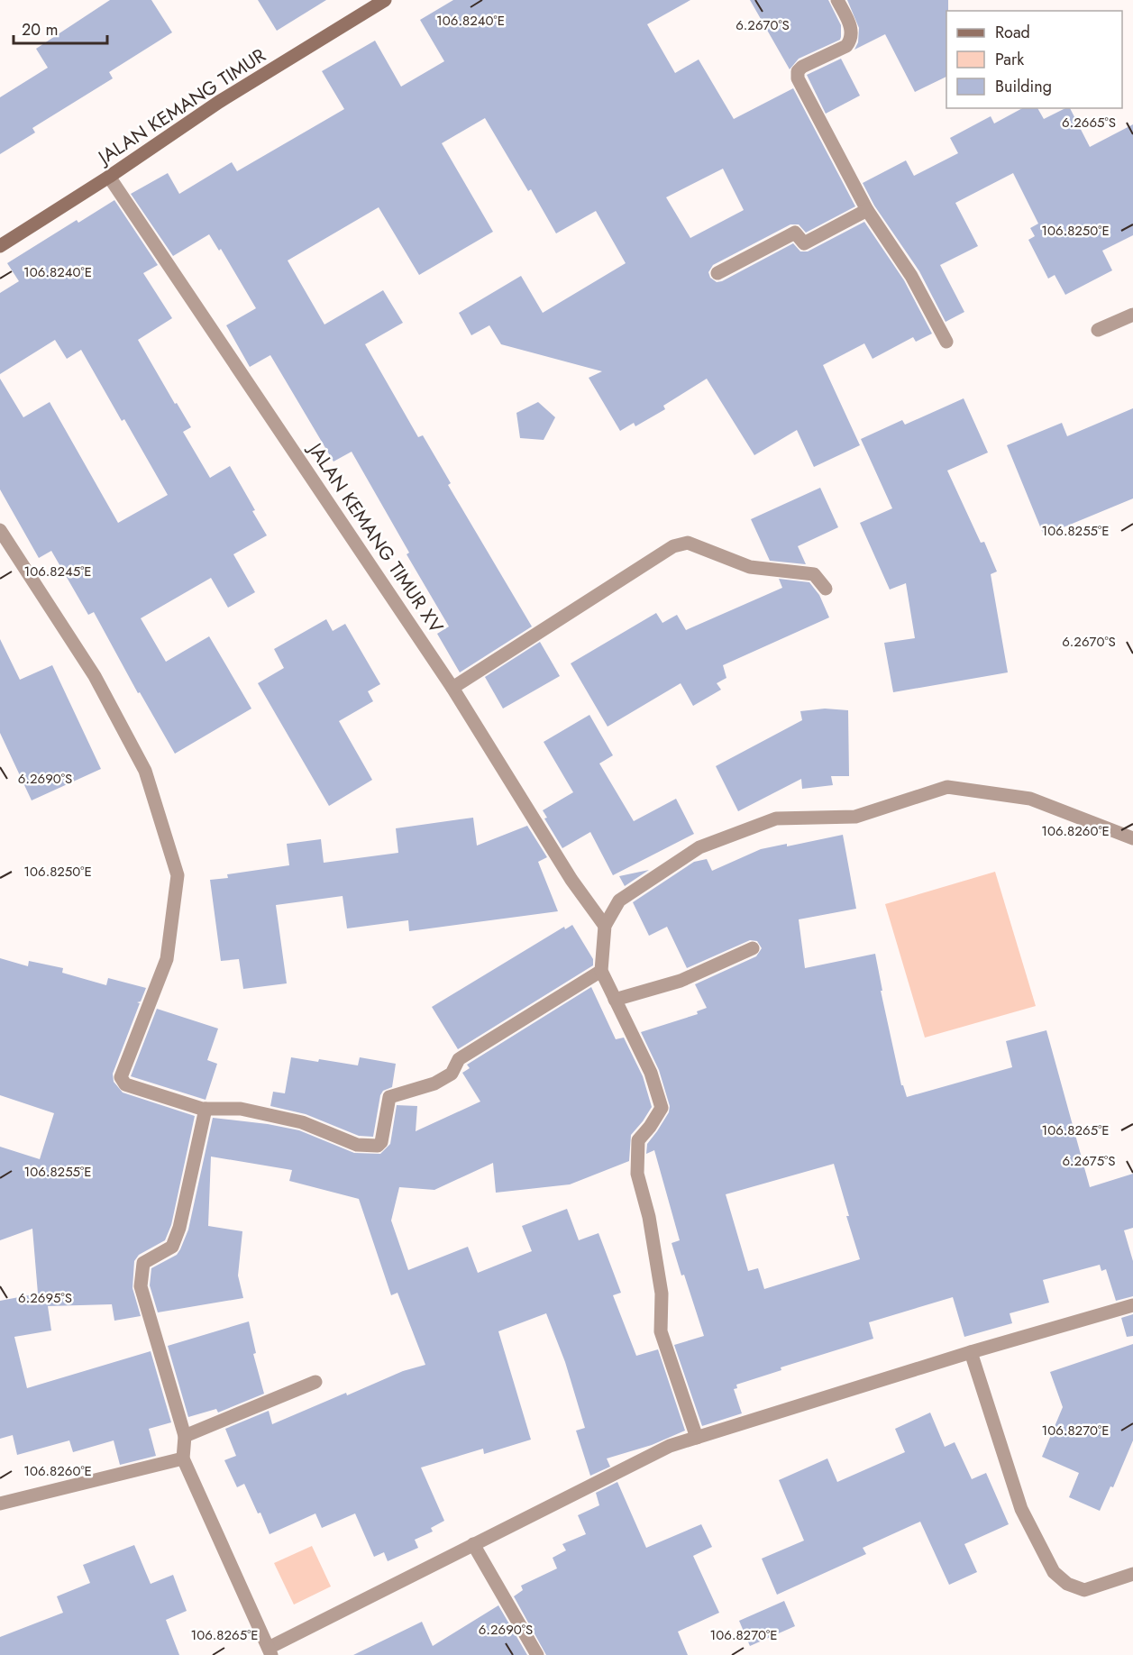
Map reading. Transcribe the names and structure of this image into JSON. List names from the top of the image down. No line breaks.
{"streets":{"street":["JALAN KEMANG TIMUR","JALAN KEMANG TIMUR XV"]},"crossings":[["JALAN KEMANG TIMUR","JALAN KEMANG TIMUR XV"]],"legend":["Road","Park","Building"],"scale_bar":"20 m","coordinates":["106.8240°E","6.2670°S","6.2665°S","106.8250°E","106.8255°E","106.8245°E","6.2690°S","106.8260°E","106.8265°E","6.2675°S","6.2695°S","106.8270°E"]}
